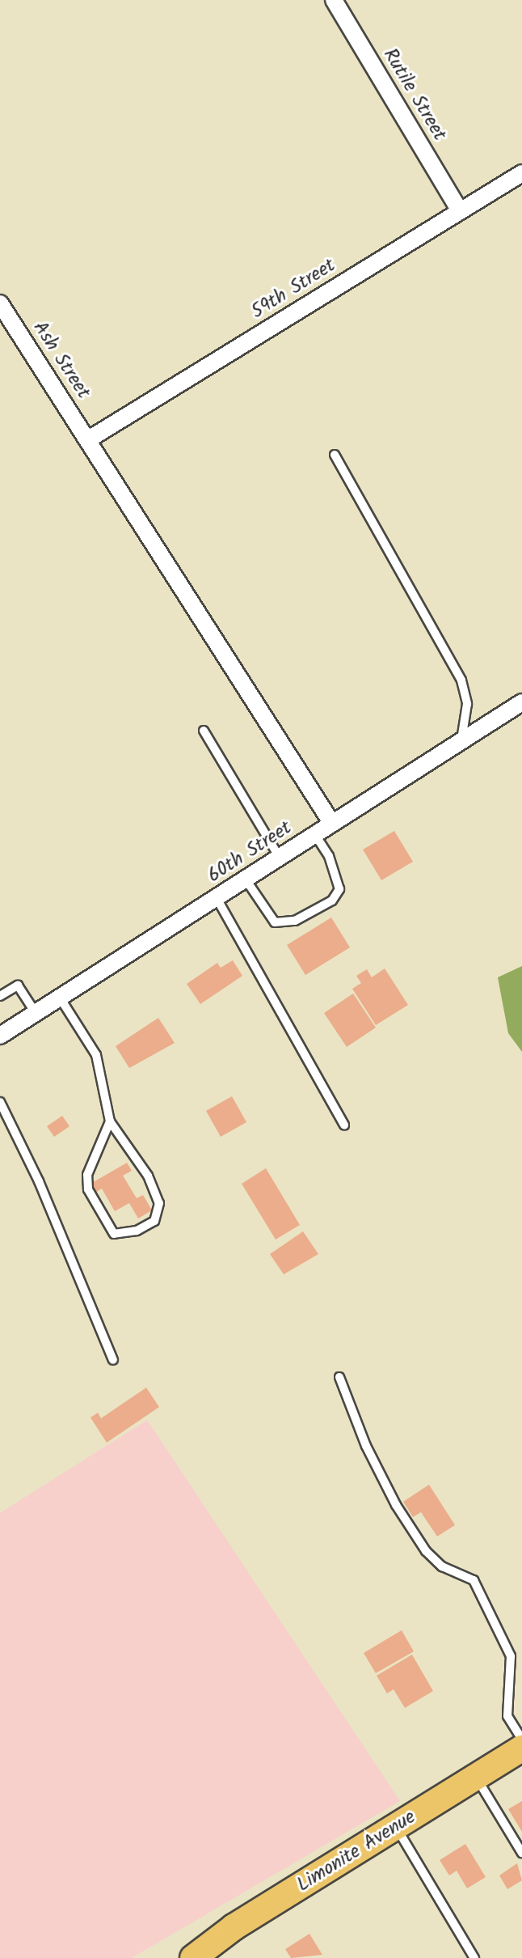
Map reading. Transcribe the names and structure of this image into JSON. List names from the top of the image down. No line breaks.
{"streets":{"main road":["Limonite Avenue"],"street":["Rutile Street","59th Street","Ash Street","60th Street"]},"crossings":[["Rutile Street","59th Street"],["59th Street","Ash Street"],["Ash Street","60th Street"]]}
